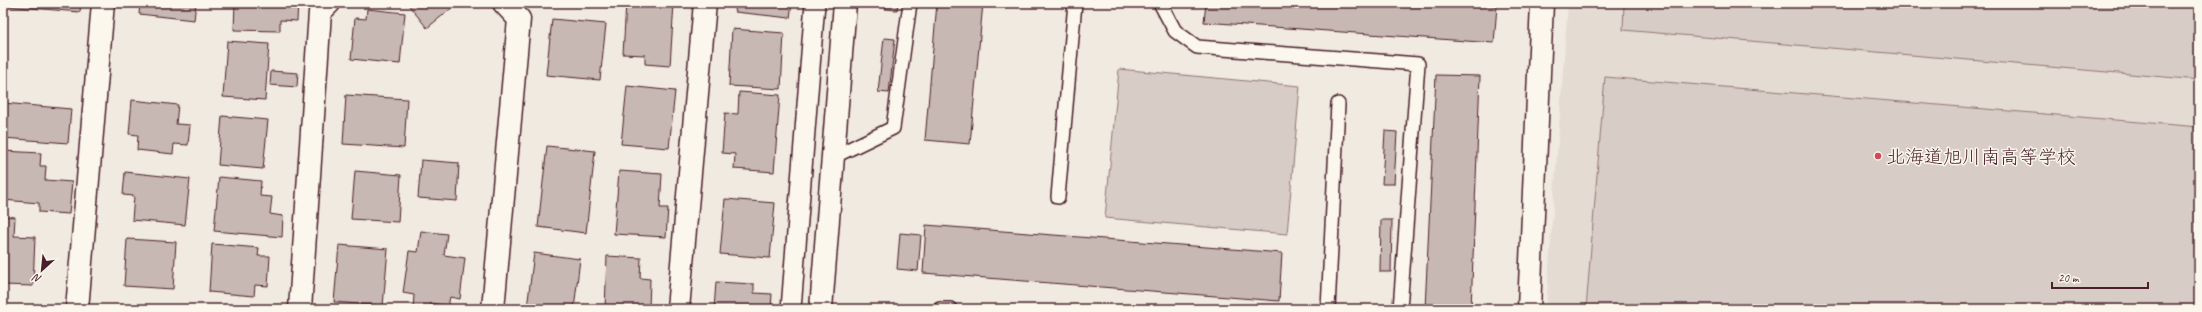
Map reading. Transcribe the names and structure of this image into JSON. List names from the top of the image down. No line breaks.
{"places":["北海道旭川南高等学校"],"scale_bar":"20 m","north":"bottom left"}
